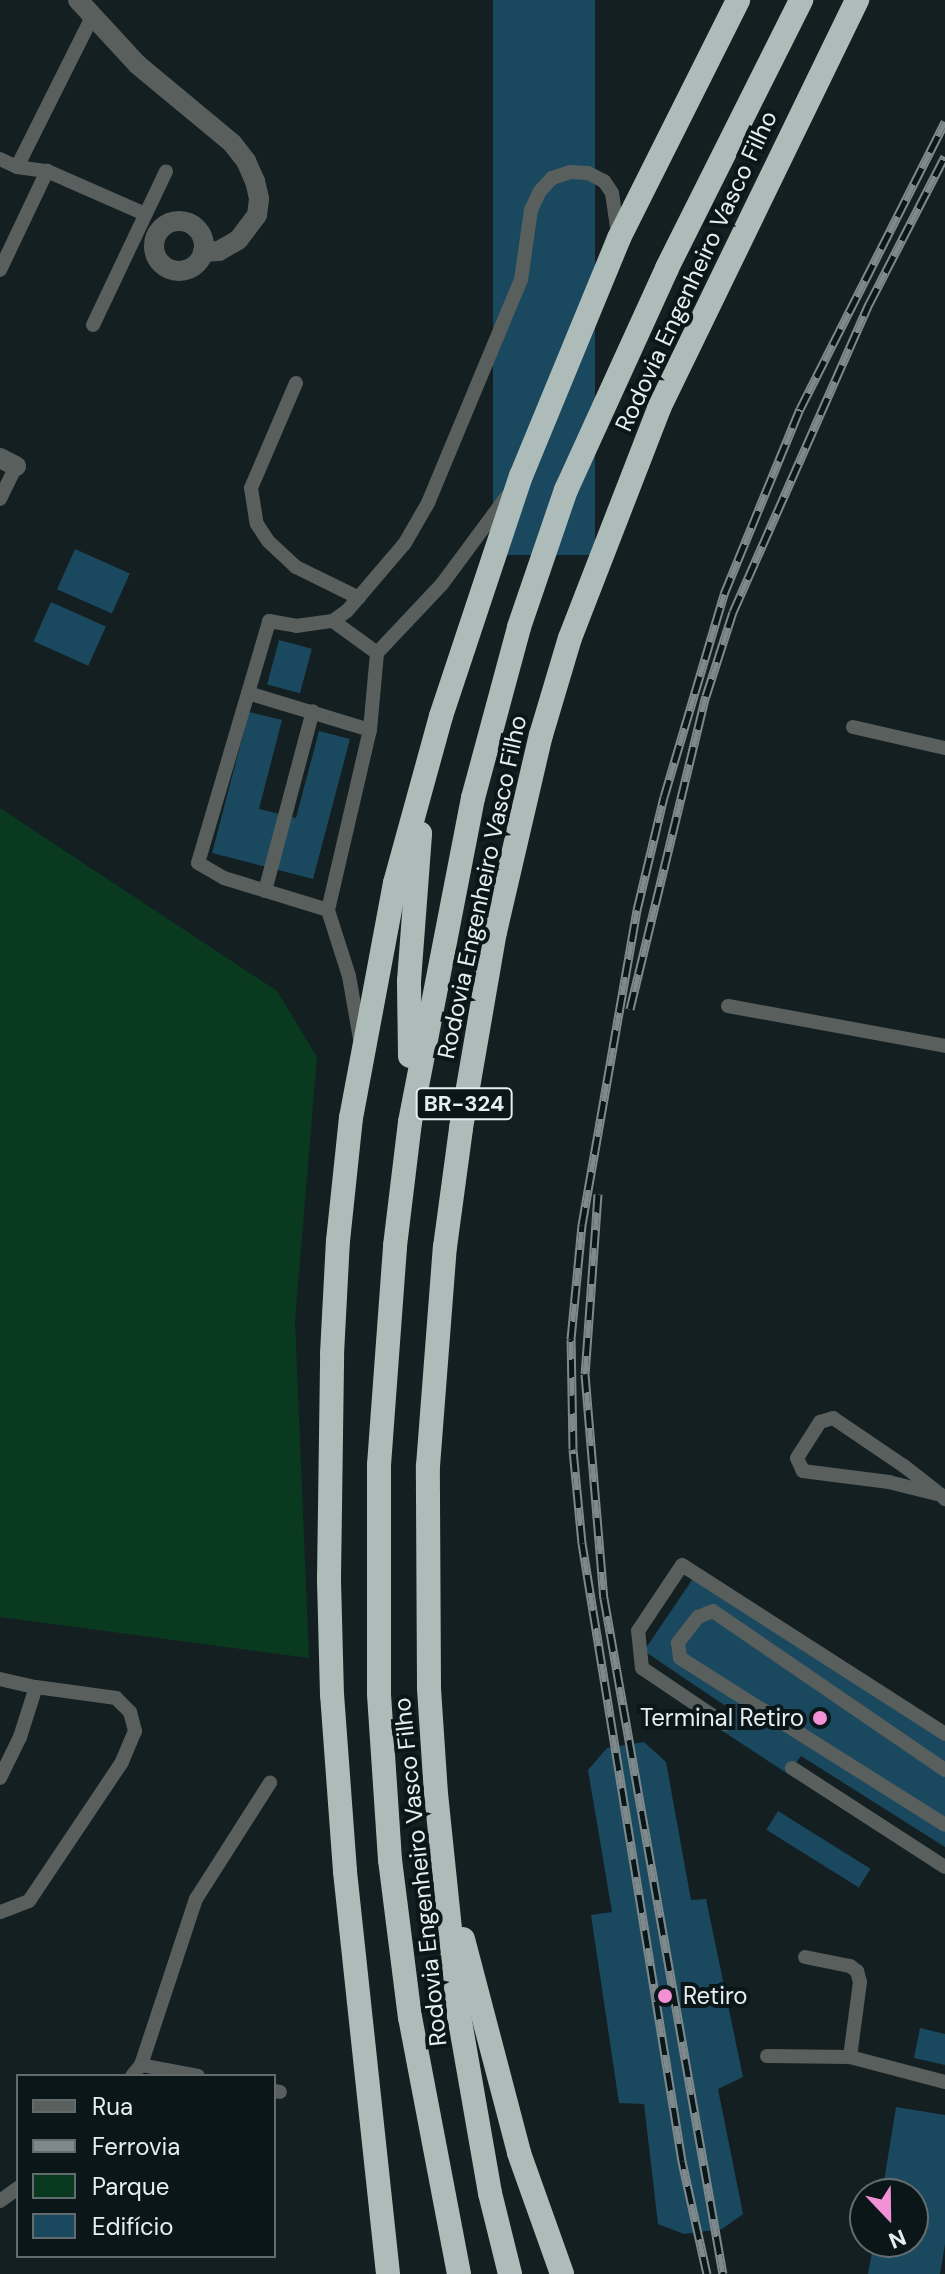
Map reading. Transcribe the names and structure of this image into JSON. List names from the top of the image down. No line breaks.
{"streets":{"highway":["Rodovia Engenheiro Vasco Filho","BR-324"]},"places":["Terminal Retiro","Retiro"],"legend":["Rua","Ferrovia","Parque","Edifício"],"north":"bottom"}
